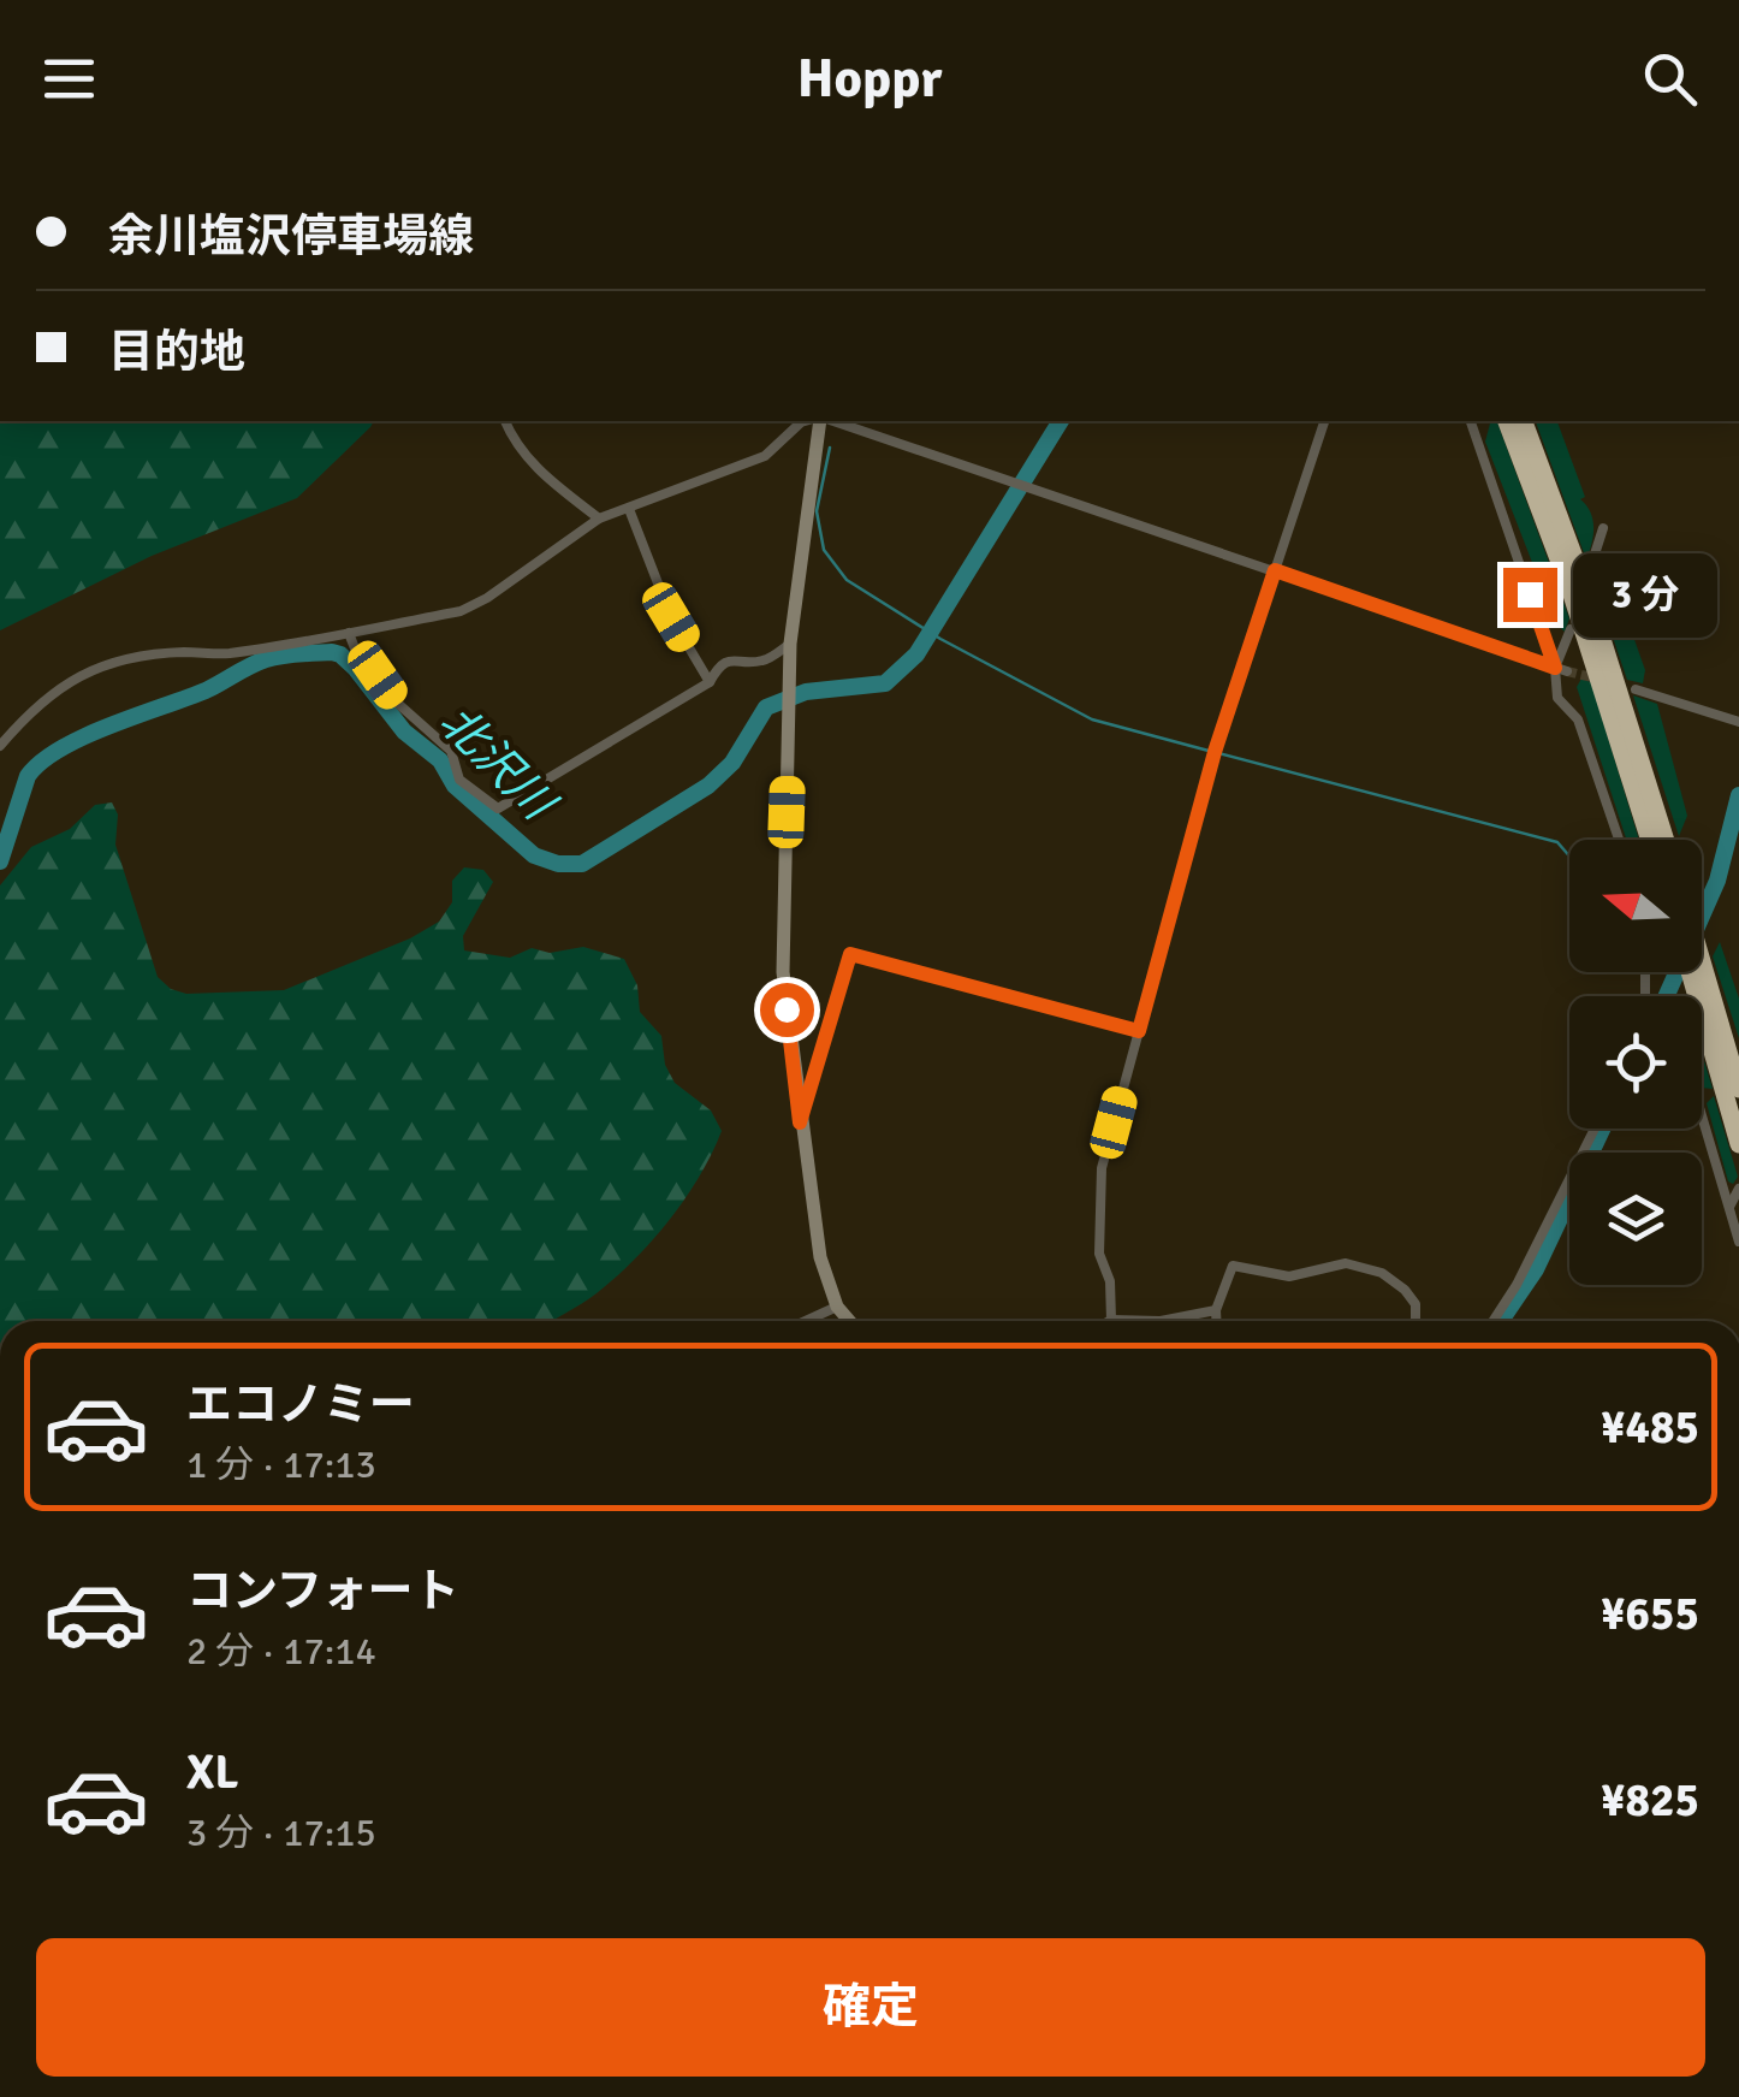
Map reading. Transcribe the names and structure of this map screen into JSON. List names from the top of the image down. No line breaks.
{"water":["北沢川"],"north":"left","page":{"header":"Hoppr","banner":["余川塩沢停車場線","目的地"],"bubble":"3 分","list":[{"name":"エコノミー","note":"1 分 · 17:13","value":"¥485"},{"name":"コンフォート","note":"2 分 · 17:14","value":"¥655"},{"name":"XL","note":"3 分 · 17:15","value":"¥825"}],"buttons":"確定"}}
